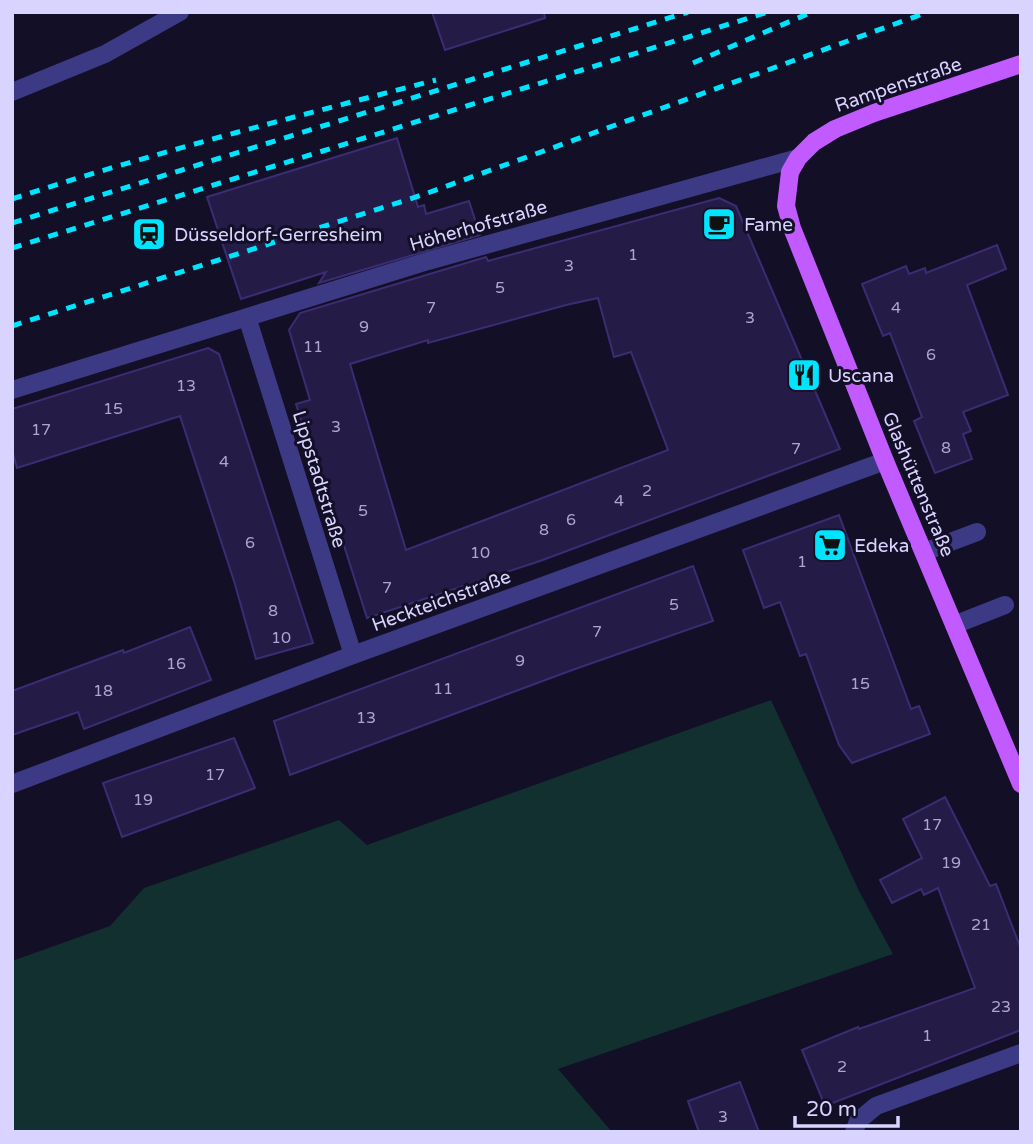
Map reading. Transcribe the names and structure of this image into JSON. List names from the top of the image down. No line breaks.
{"streets":{"main road":["Rampenstraße","Glashüttenstraße"],"street":["Höherhofstraße","Lippstadtstraße","Heckteichstraße"]},"crossings":[["Rampenstraße","Höherhofstraße"],["Rampenstraße","Glashüttenstraße"],["Höherhofstraße","Lippstadtstraße"],["Höherhofstraße","Glashüttenstraße"],["Lippstadtstraße","Heckteichstraße"],["Glashüttenstraße","Heckteichstraße"]],"places":{"cafe":["Fame"],"station":["Düsseldorf-Gerresheim"],"restaurant":["Uscana"],"supermarket":["Edeka"]},"house_numbers":["1","3","5","7","4","3","9","11","6","13","15","3","17","8","7","4","2","4","5","6","8","6","10","1","7","5","8","7","10","9","16","15","11","18","13","17","19","17","19","21","23","1","2","3"],"scale_bar":"20 m"}
